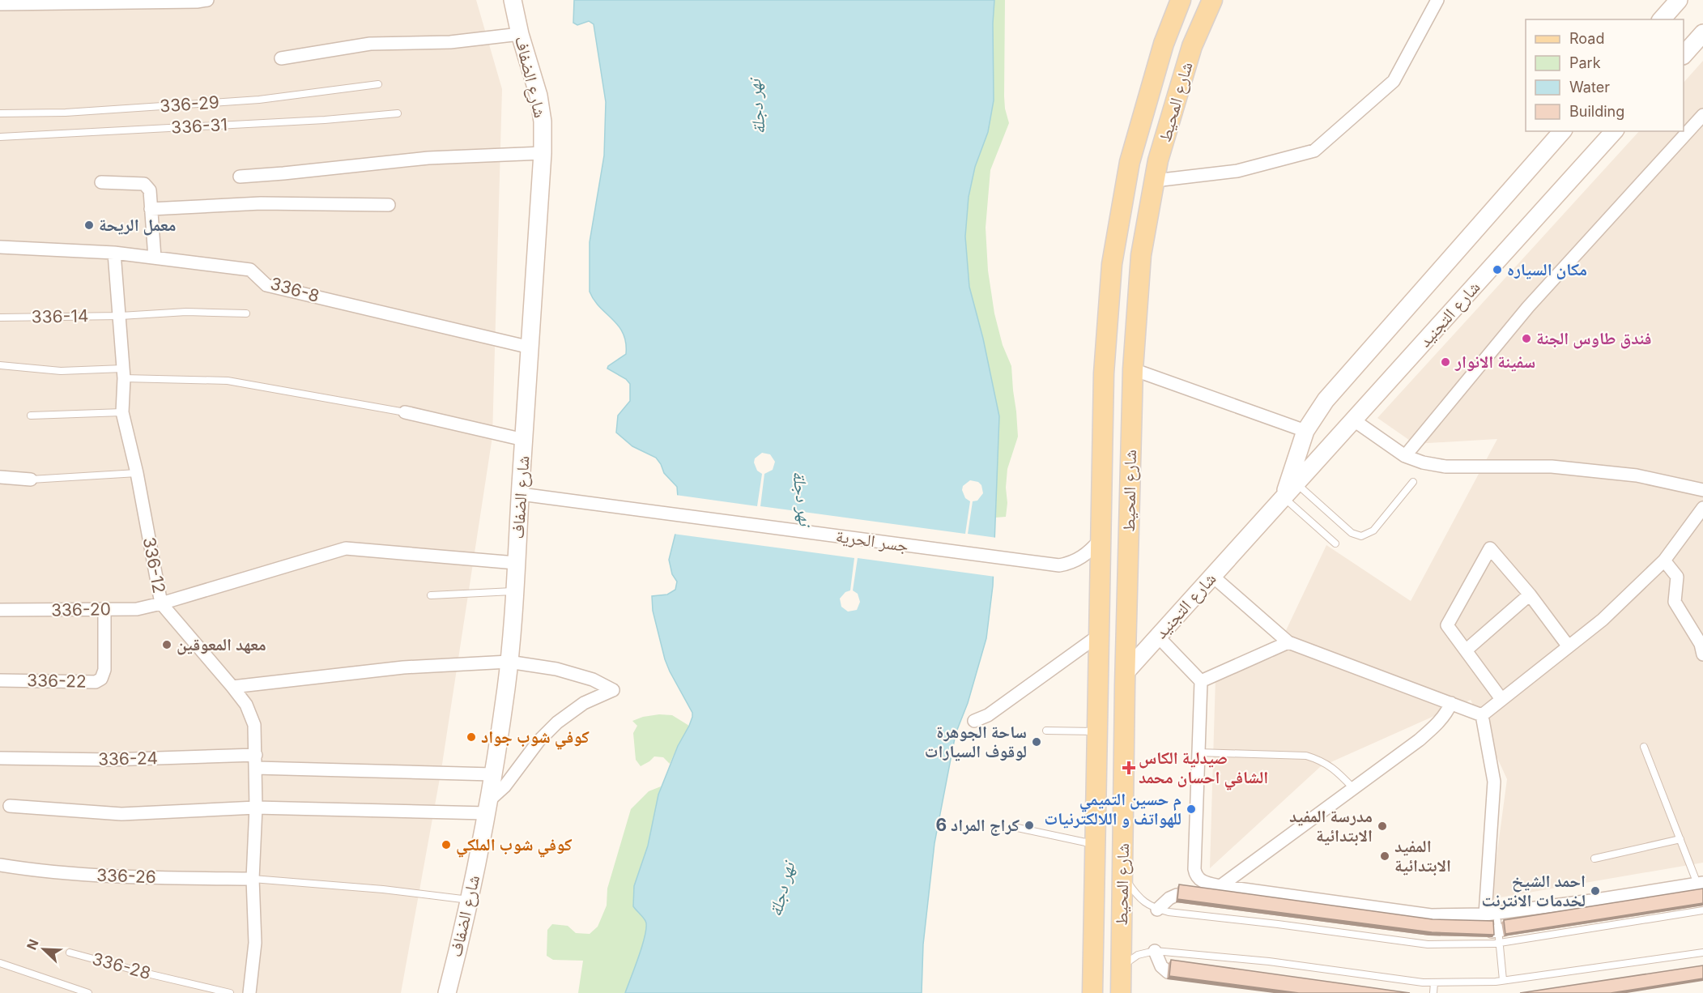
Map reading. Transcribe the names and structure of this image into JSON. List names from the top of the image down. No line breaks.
{"streets":{"main road":["شارع المحيط"],"street":["شارع الضفاف","336-8","شارع التجنيد","جسر الحرية","336-12","336-20","336-22","336-24","336-26"],"lane":["336-29","336-31","336-14","336-28"]},"crossings":[["شارع الضفاف","336-8"],["شارع الضفاف","جسر الحرية"],["شارع الضفاف","336-20"],["شارع المحيط","شارع التجنيد"],["شارع المحيط","جسر الحرية"],["336-8","336-12"],["336-14","336-12"],["336-12","336-20"],["336-12","336-24"],["336-12","336-26"],["336-20","336-22"]],"water":["نهر دجلة"],"places":{"other":["معمل الريحة","مكان السياره","فندق طاوس الجنة","سفينة الانوار","معهد المعوقين","كوفي شوب جواد","ساحة الجوهرة لوقوف السيارات","م حسين التميمي للهواتف و اللالكترنيات","كراج المراد 6","مدرسة المفيد الابتدائية","كوفي شوب الملكي","المفيد الابتدائية","احمد الشيخ لخدمات الانترنت"],"health":["صيدلية الكاس الشافي احسان محمد"]},"legend":["Road","Park","Water","Building"],"north":"top left"}
